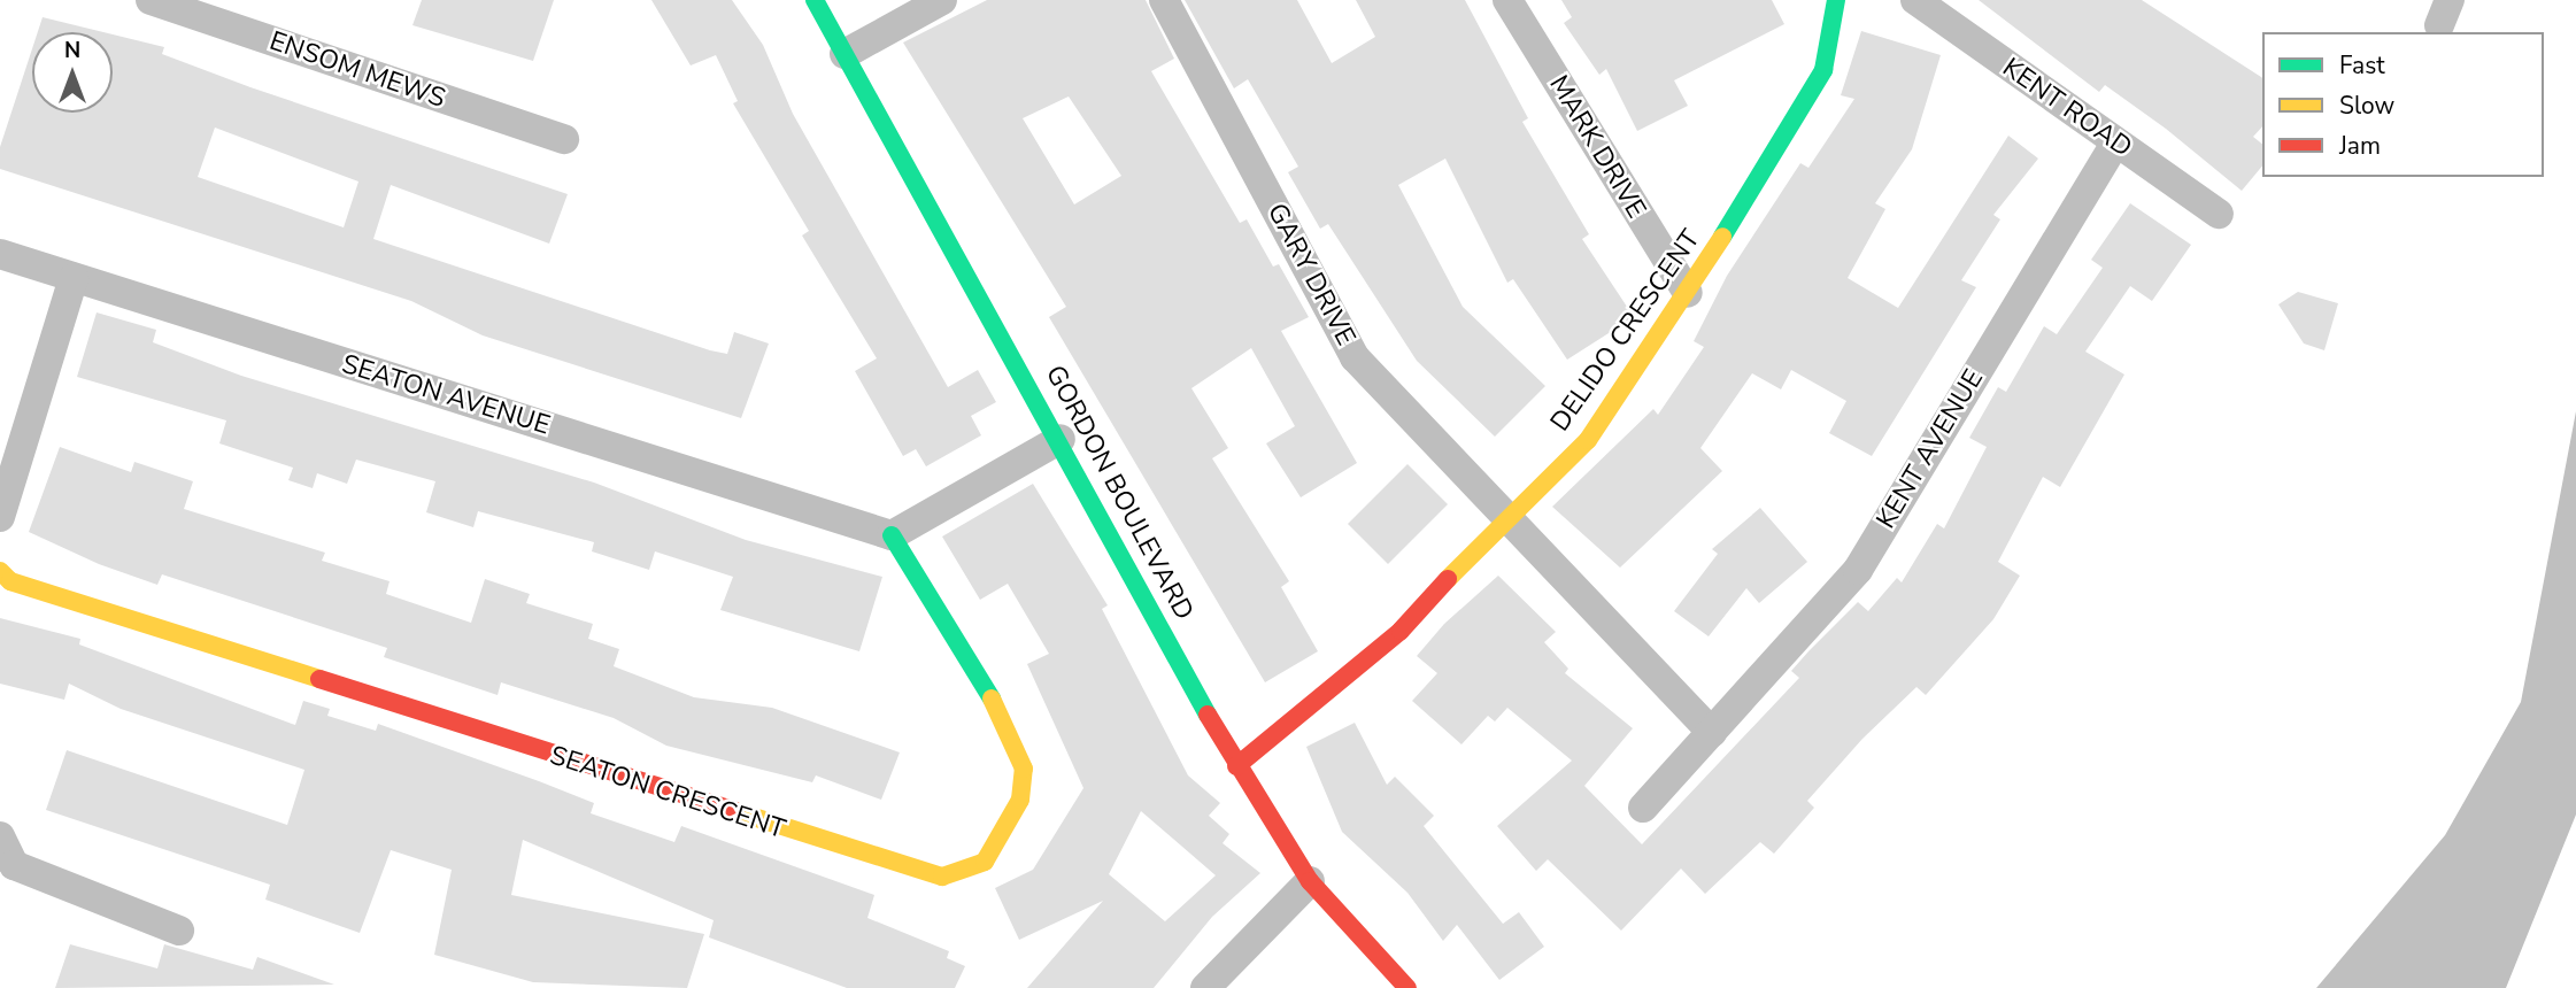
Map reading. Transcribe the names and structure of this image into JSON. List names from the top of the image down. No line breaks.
{"streets":{"street":["ENSOM MEWS","KENT ROAD","MARK DRIVE","GARY DRIVE","DELIDO CRESCENT","SEATON AVENUE","KENT AVENUE","GORDON BOULEVARD","SEATON CRESCENT"]},"crossings":[["KENT ROAD","KENT AVENUE"],["MARK DRIVE","DELIDO CRESCENT"],["GARY DRIVE","DELIDO CRESCENT"],["DELIDO CRESCENT","GORDON BOULEVARD"],["SEATON AVENUE","SEATON CRESCENT"]],"legend":["Fast","Slow","Jam"],"north":"top"}
